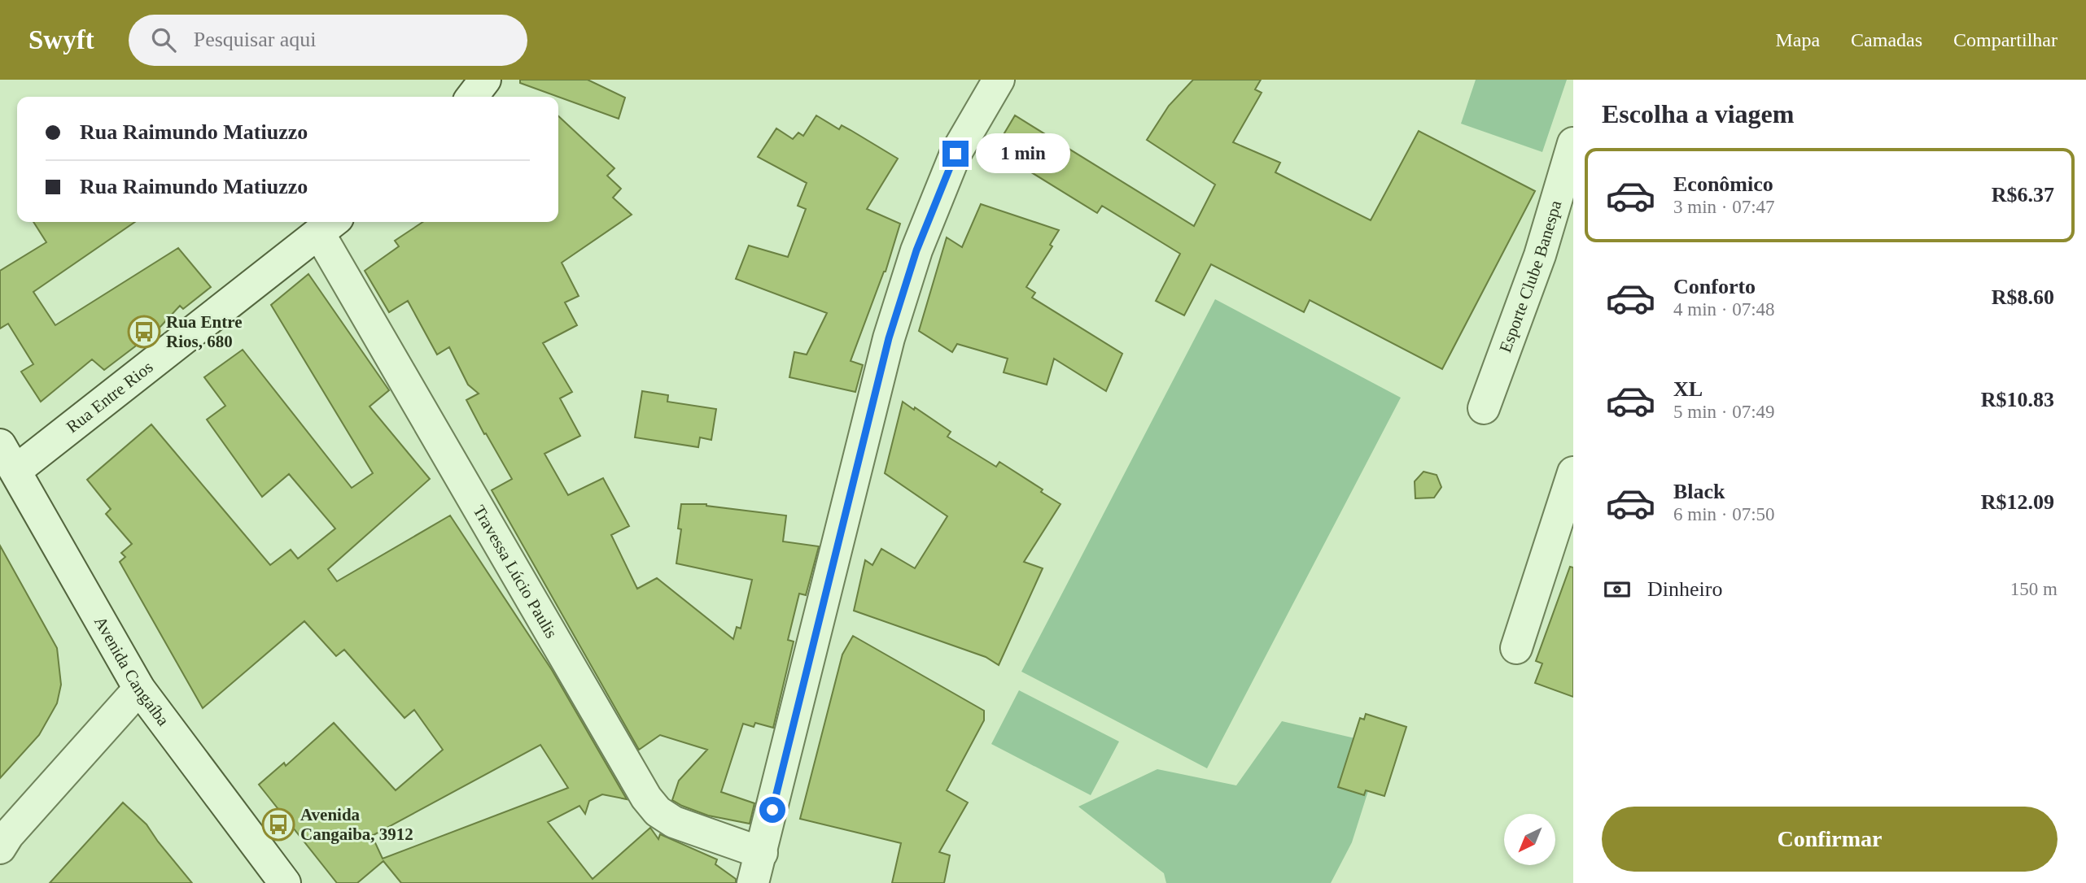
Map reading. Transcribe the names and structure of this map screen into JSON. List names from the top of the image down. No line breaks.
{"streets":{"street":["Esporte Clube Banespa","Rua Entre Rios","Travessa Lúcio Paulis","Avenida Cangaíba"]},"crossings":[["Rua Entre Rios","Travessa Lúcio Paulis"],["Rua Entre Rios","Avenida Cangaíba"]],"places":{"bus stop":["Rua Entre Rios, 680","Avenida Cangaiba, 3912"]},"north":"bottom left","page":{"header":"Swyft","search":"Pesquisar aqui","nav":["Mapa","Camadas","Compartilhar"],"heading":"Escolha a viagem","banner":["Rua Raimundo Matiuzzo","Rua Raimundo Matiuzzo"],"bubble":"1 min","list":[{"name":"Econômico","note":"3 min · 07:47","value":"R$6.37"},{"name":"Conforto","note":"4 min · 07:48","value":"R$8.60"},{"name":"XL","note":"5 min · 07:49","value":"R$10.83"},{"name":"Black","note":"6 min · 07:50","value":"R$12.09"}],"pay":["Dinheiro","150 m"],"buttons":"Confirmar"}}
